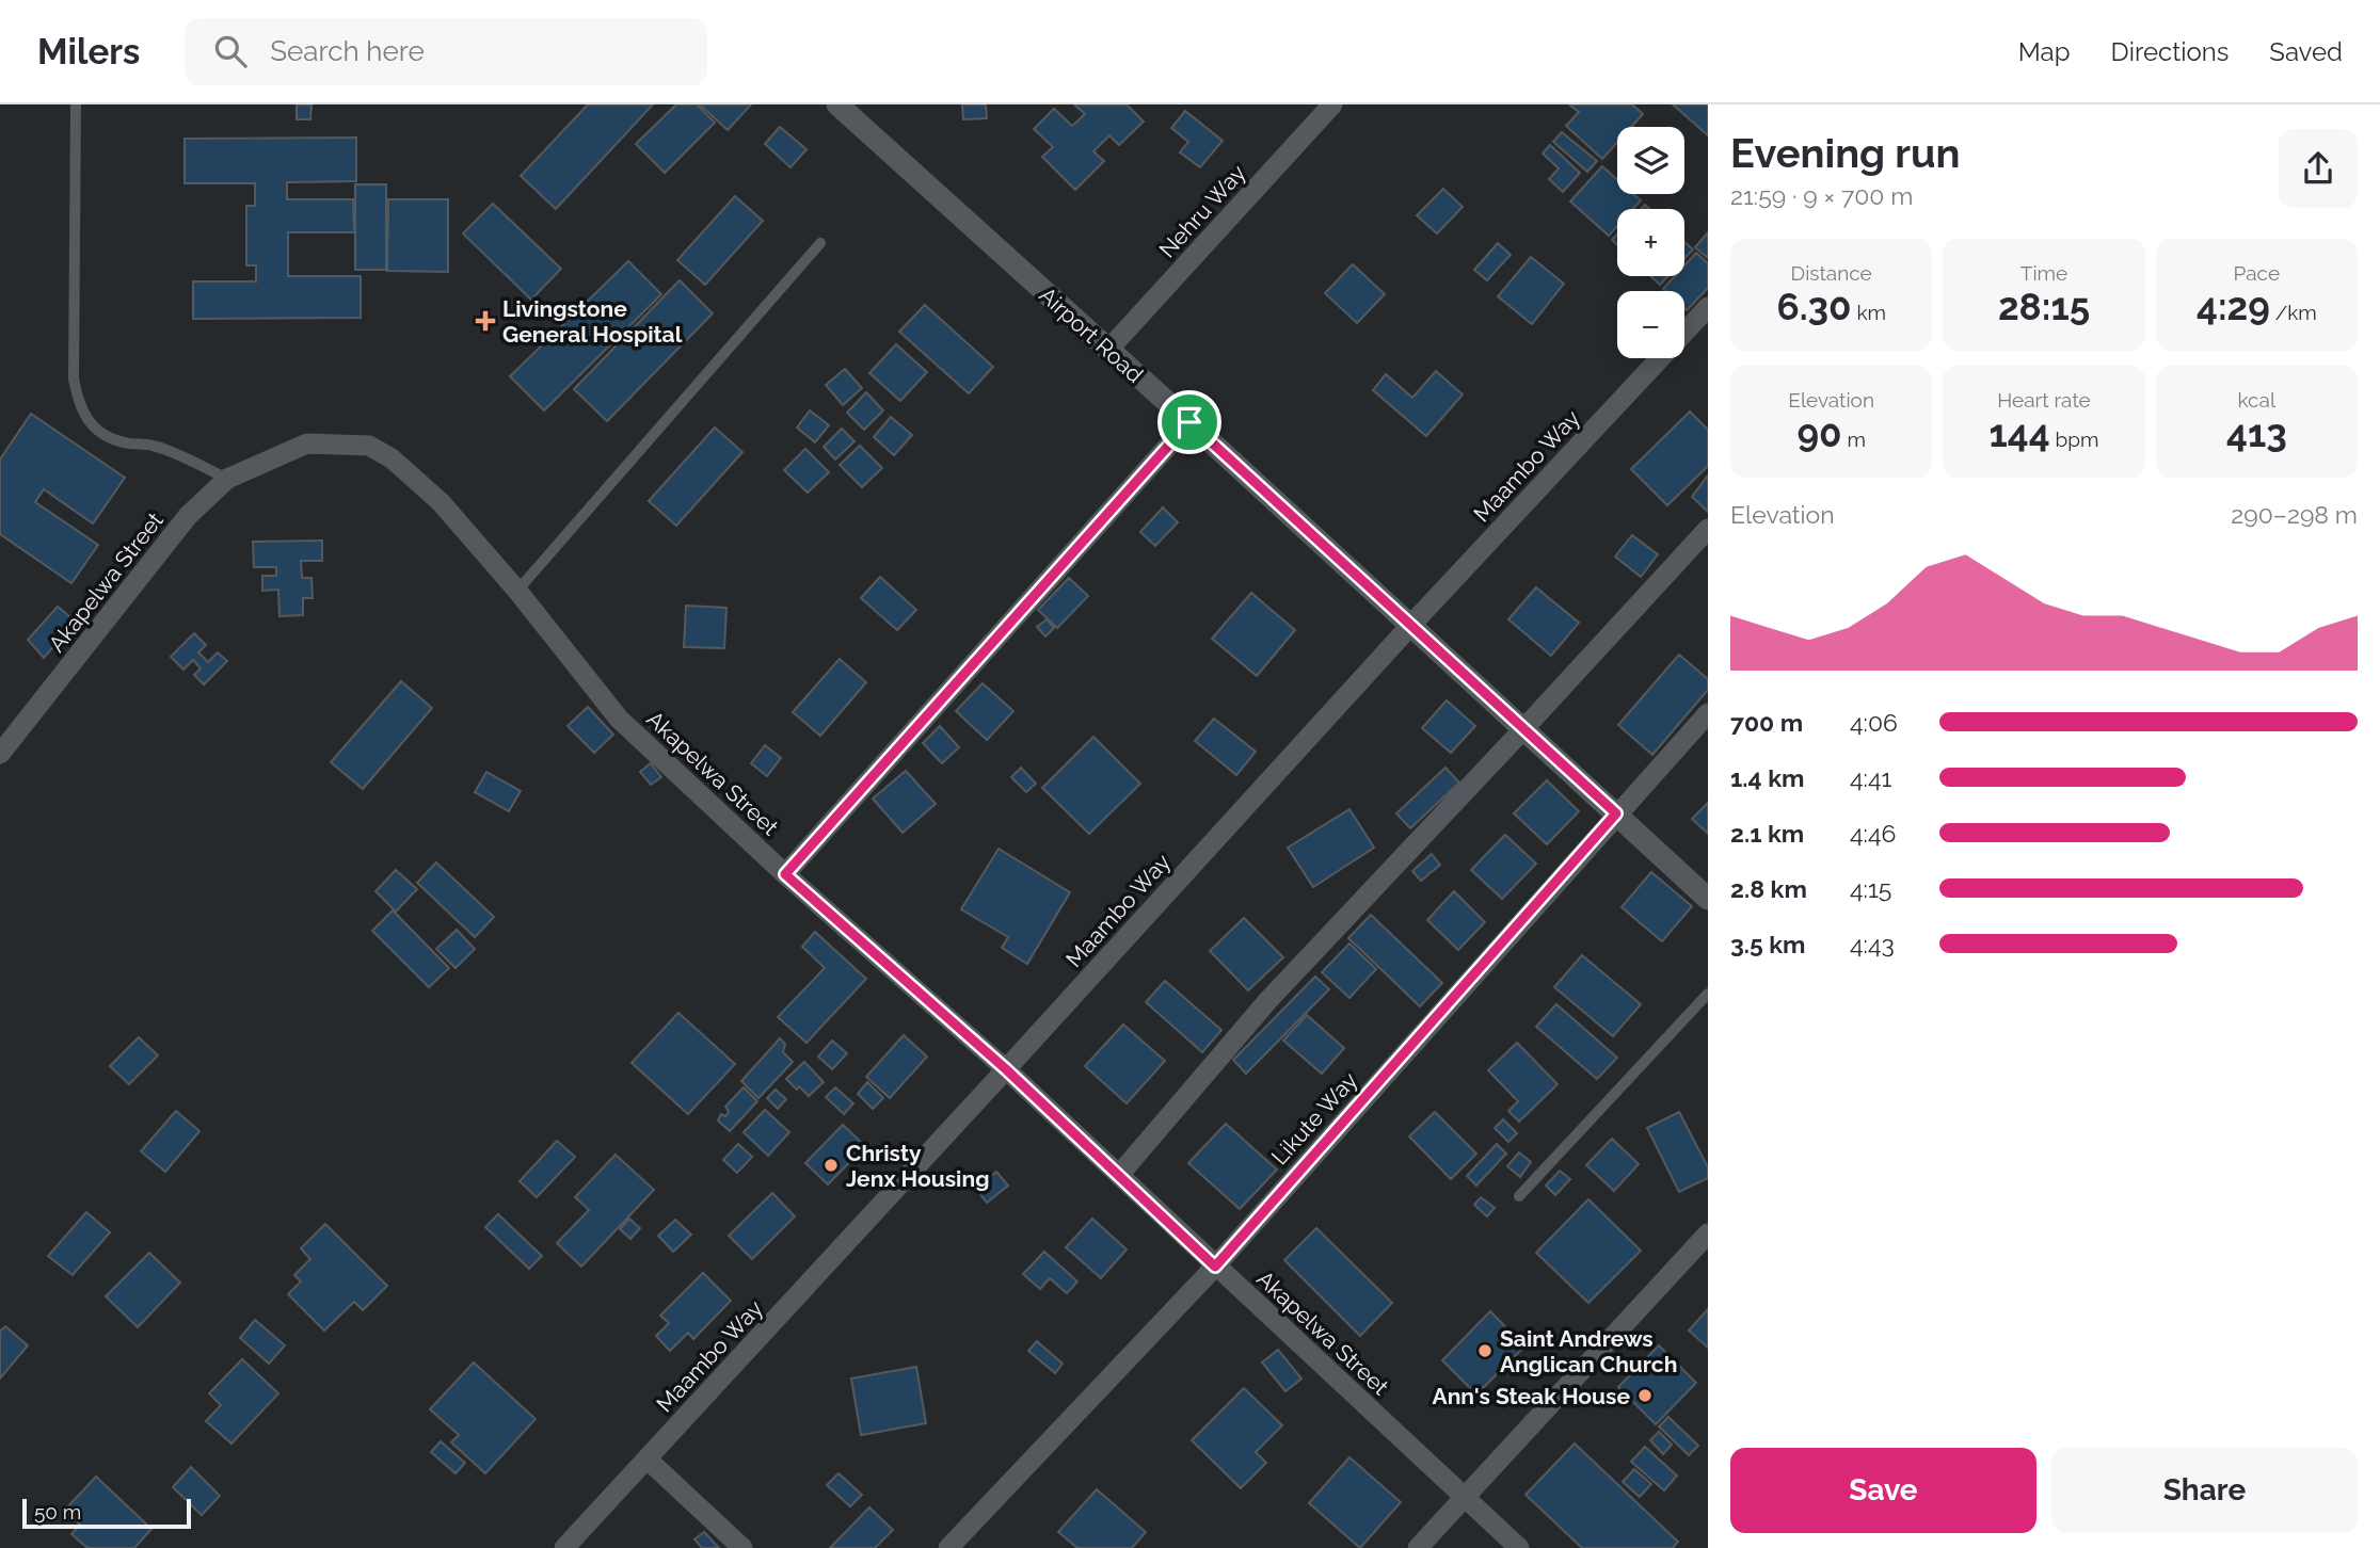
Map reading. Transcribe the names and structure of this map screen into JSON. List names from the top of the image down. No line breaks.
{"streets":{"street":["Nehru Way","Airport Road","Maambo Way","Akapelwa Street","Likute Way"]},"crossings":[["Nehru Way","Airport Road"],["Airport Road","Maambo Way"],["Airport Road","Likute Way"],["Maambo Way","Akapelwa Street"],["Akapelwa Street","Likute Way"]],"places":{"health":["Livingstone General Hospital"],"other":["Christy Jenx Housing","Saint Andrews Anglican Church","Ann's Steak House"]},"scale_bar":"50 m","page":{"header":"Milers","search":"Search here","nav":["Map","Directions","Saved"],"heading":["Evening run","21:59 · 9 × 700 m"],"map_buttons":["+","−"],"stats":[["Distance","6.30 km"],["Time","28:15"],["Pace","4:29 /km"],["Elevation","90 m"],["Heart rate","144 bpm"],["kcal","413"]],"chart":["Elevation","290–298 m"],"list":[{"name":"700 m","note":"4:06"},{"name":"1.4 km","note":"4:41"},{"name":"2.1 km","note":"4:46"},{"name":"2.8 km","note":"4:15"},{"name":"3.5 km","note":"4:43"}],"buttons":["Save","Share"],"scale":"50 m"}}
